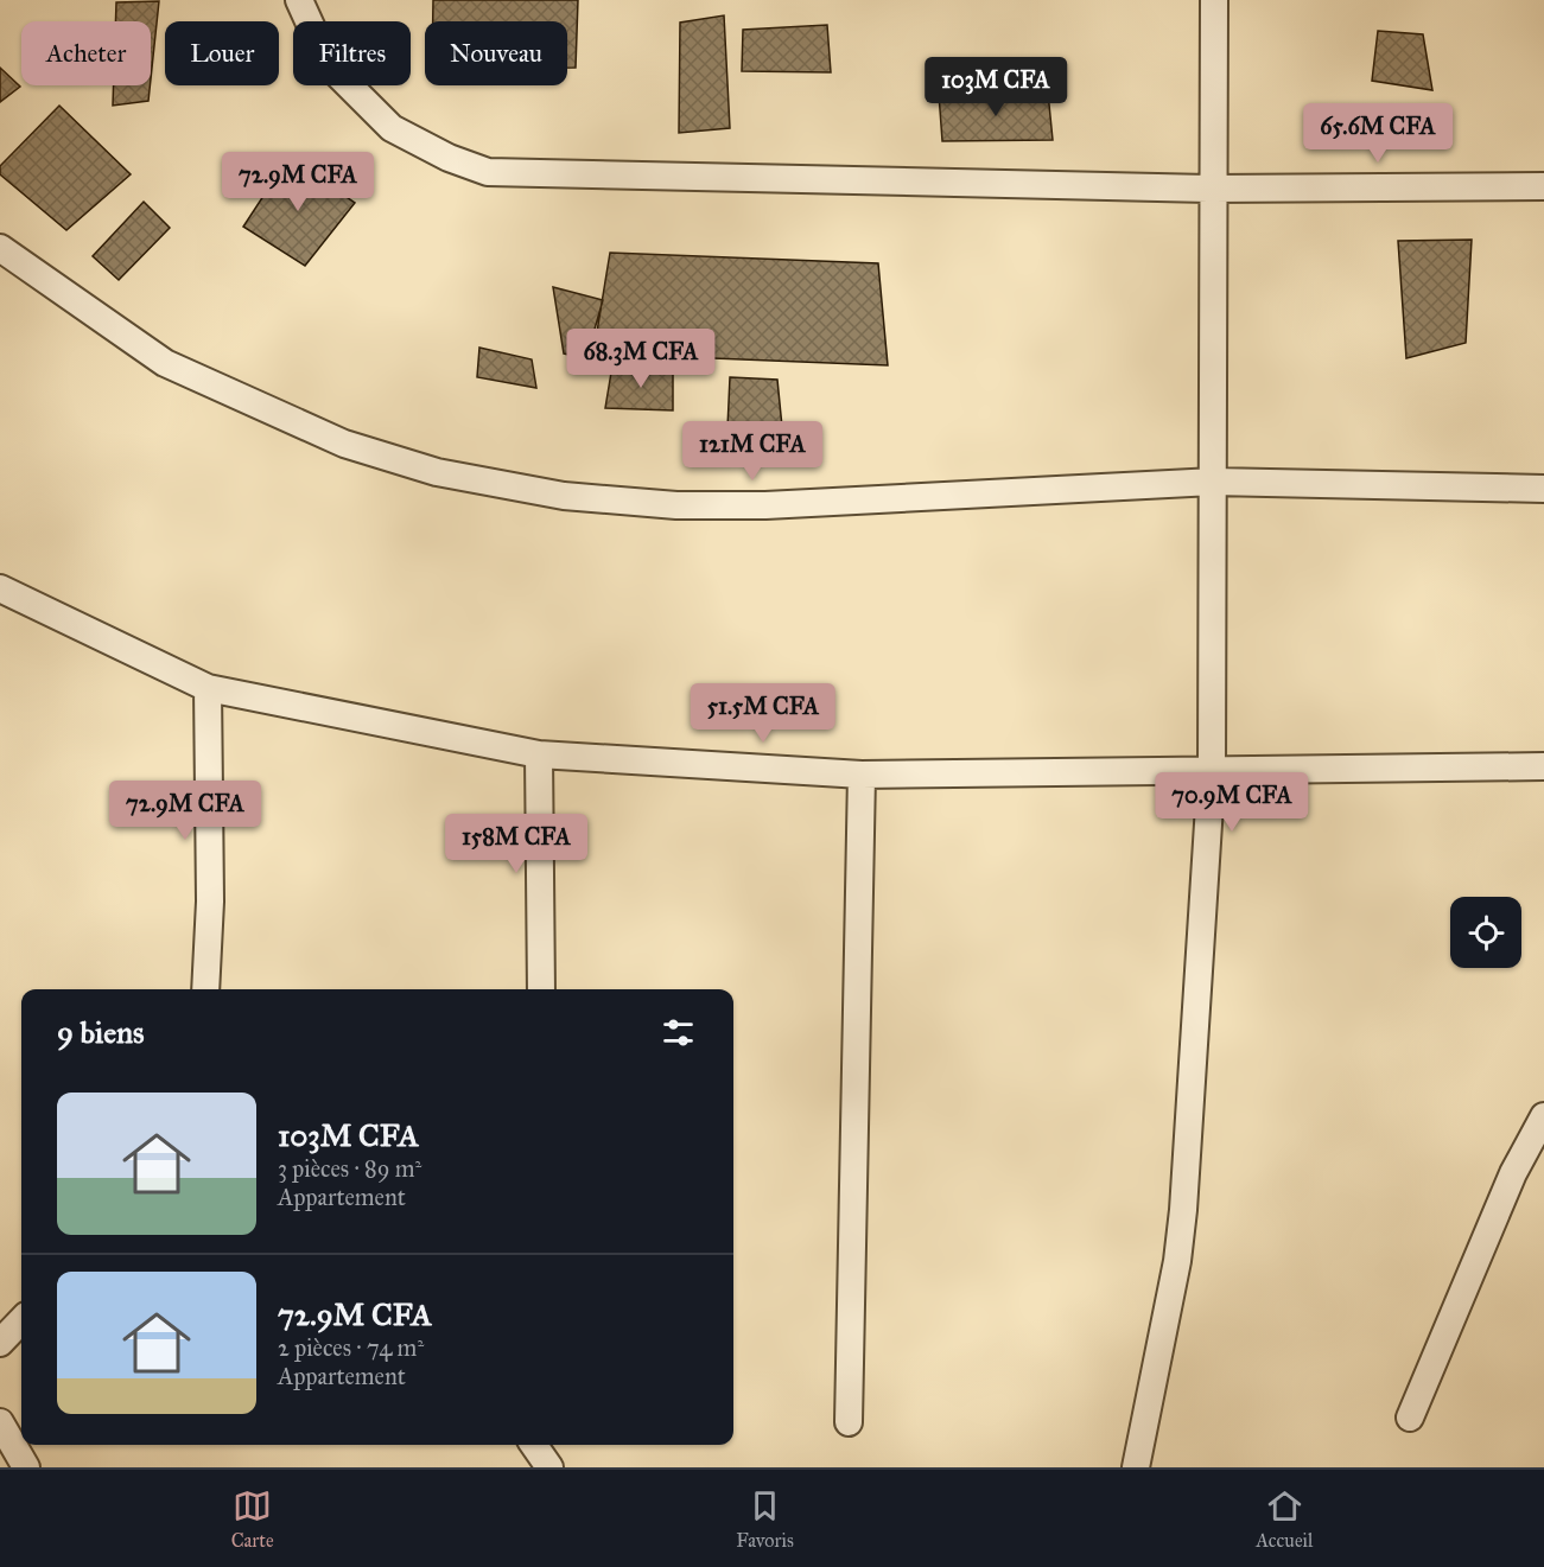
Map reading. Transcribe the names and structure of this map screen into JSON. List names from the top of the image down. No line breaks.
{"page":{"chip":["Acheter","Louer","Filtres","Nouveau"],"price":["103M CFA","65.6M CFA","72.9M CFA","68.3M CFA","121M CFA","51.5M CFA","70.9M CFA","72.9M CFA","158M CFA"],"heading":"9 biens","list":[{"name":"103M CFA","note":"3 pièces · 89 m² · Appartement"},{"name":"72.9M CFA","note":"2 pièces · 74 m² · Appartement"}],"tabs":["Carte","Favoris","Accueil"]}}
